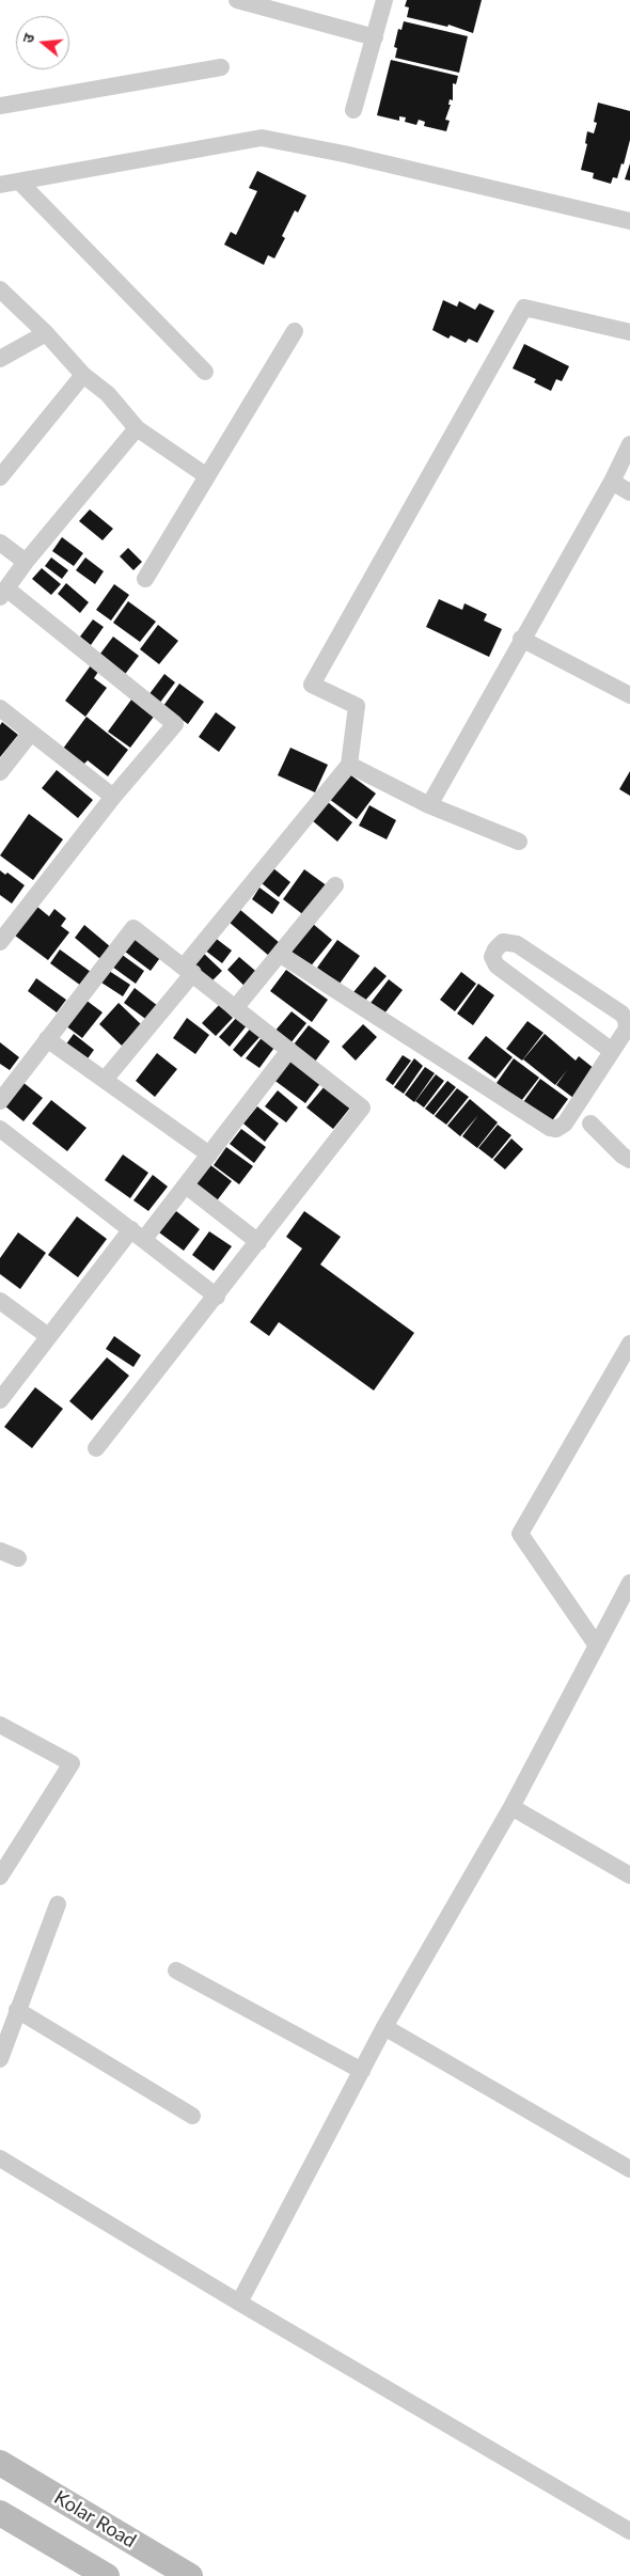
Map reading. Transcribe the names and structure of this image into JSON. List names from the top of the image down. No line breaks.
{"streets":{"main road":["Kolar Road"]},"north":"left"}
